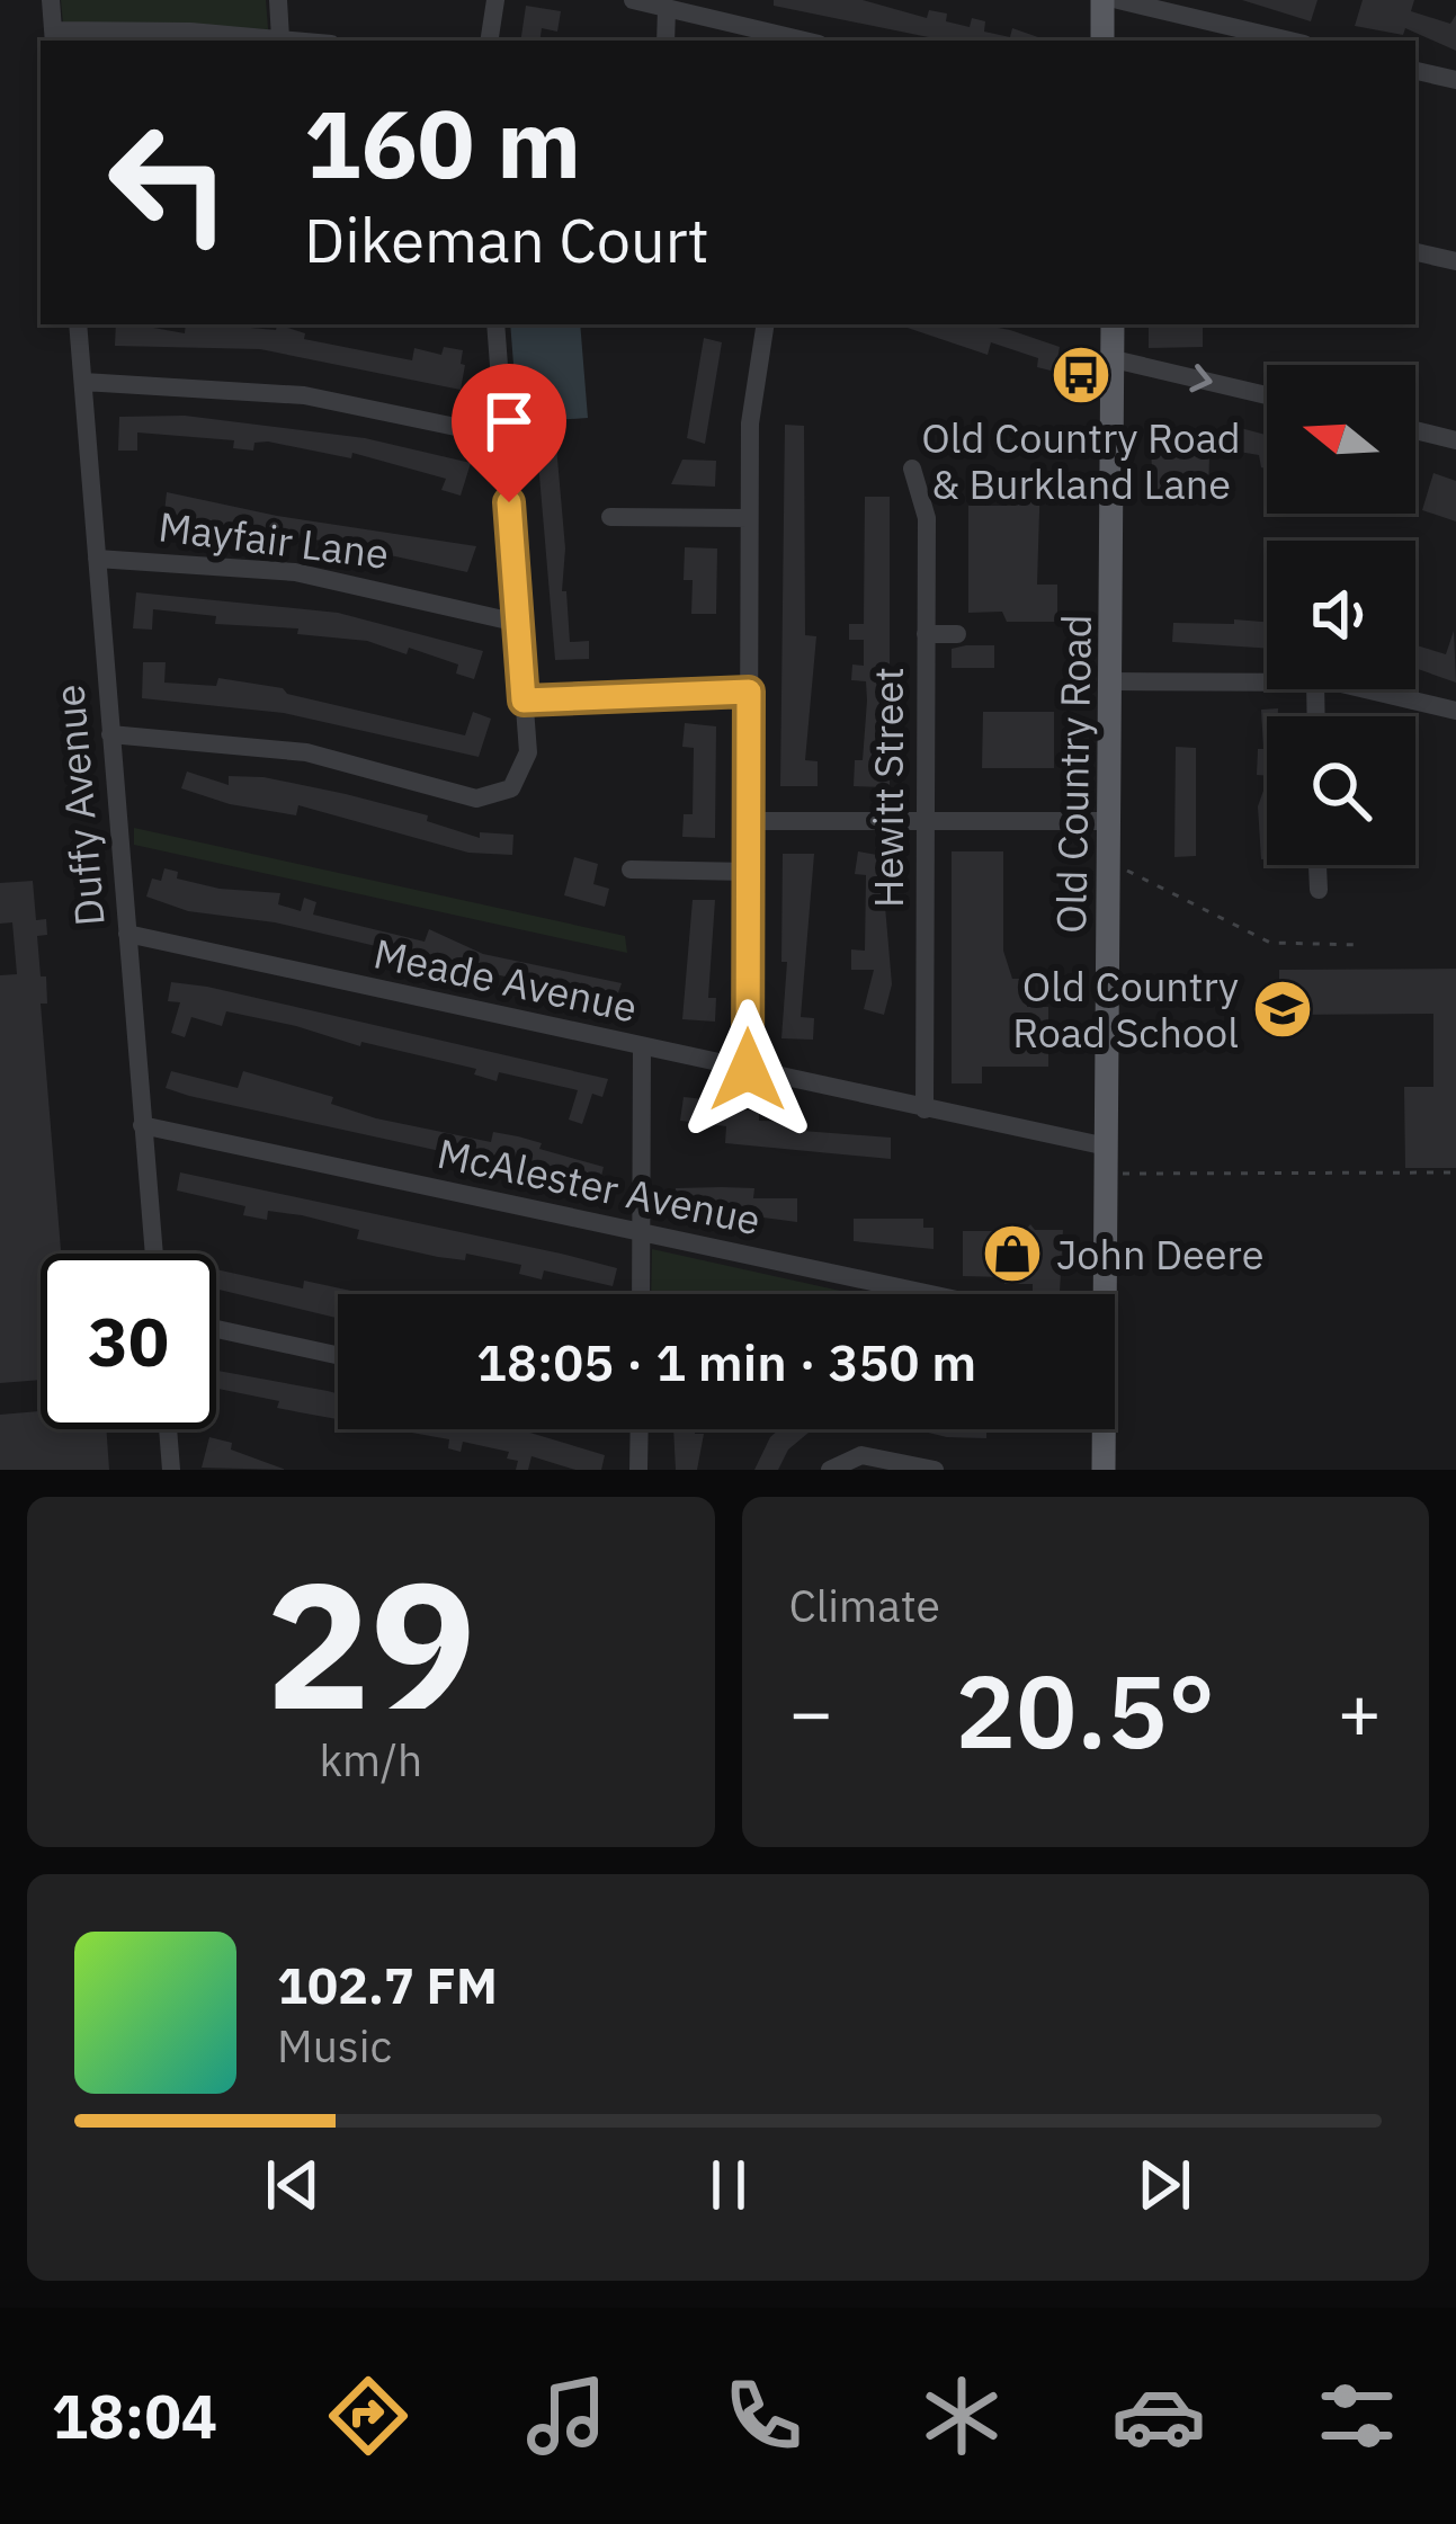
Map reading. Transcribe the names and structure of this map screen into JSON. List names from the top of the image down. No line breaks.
{"streets":{"main road":["Old Country Road"],"street":["Mayfair Lane","Hewitt Street","Duffy Avenue","Meade Avenue","McAlester Avenue"]},"crossings":[["Mayfair Lane","Duffy Avenue"],["Old Country Road","Meade Avenue"],["Hewitt Street","Meade Avenue"],["Duffy Avenue","Meade Avenue"],["Duffy Avenue","McAlester Avenue"]],"places":{"bus stop":["Old Country Road & Burkland Lane"],"school or university":["Old Country Road School"],"shop":["John Deere"]},"north":"left","page":{"turn":["160 m","Dikeman Court"],"limit":"30","trip":"18:05 · 1 min · 350 m","tile":[["29","km/h"],"Climate"],"heat":["−","20.5°","+"],"song":["102.7 FM","Music"],"tabs":"18:04"}}
